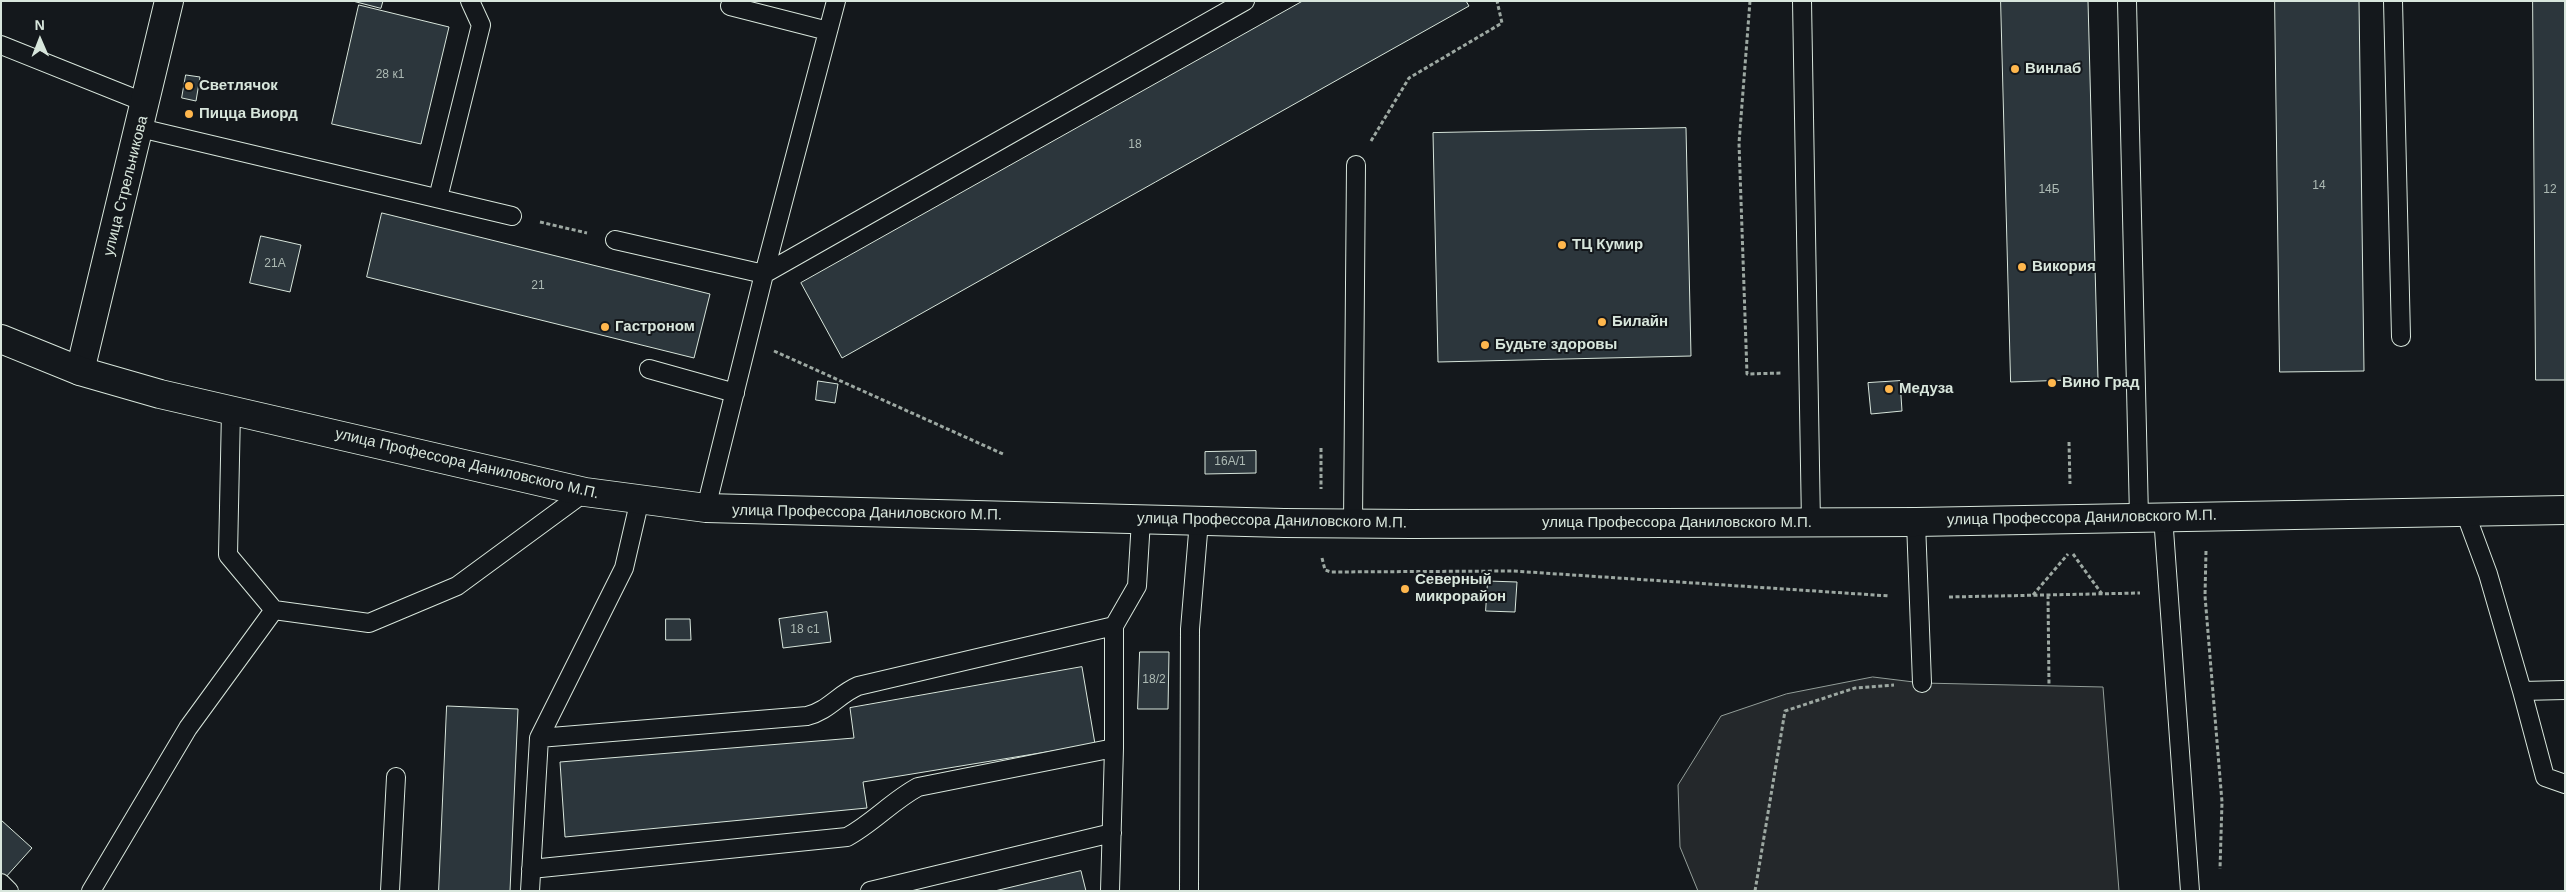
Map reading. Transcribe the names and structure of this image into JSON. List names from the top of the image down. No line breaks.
{"streets":{"main road":["улица Стрельникова","улица Профессора Даниловского М.П."]},"crossings":[["улица Стрельникова","улица Профессора Даниловского М.П."]],"places":["Винлаб","Светлячок","Пицца Виорд","ТЦ Кумир","Викория","Билайн","Гастроном","Будьте здоровы","Вино Град","Медуза","Северный микрорайон"],"house_numbers":["28 к1","18","14","14Б","12","21А","21","16А/1","18 с1","18/2"],"north":"top"}
